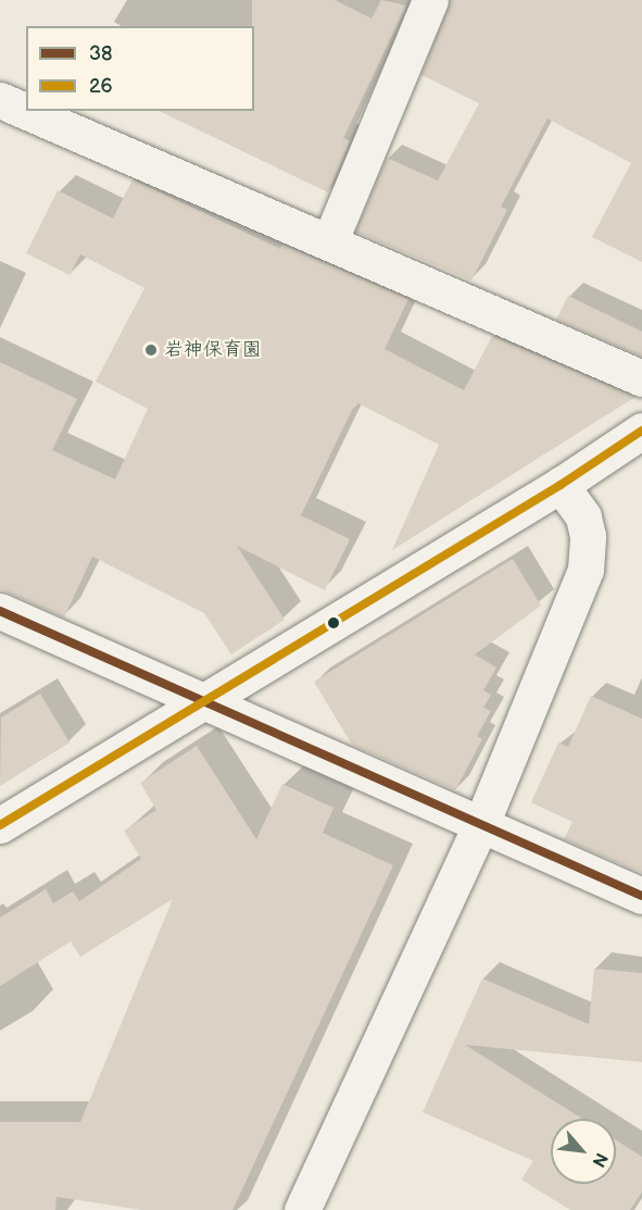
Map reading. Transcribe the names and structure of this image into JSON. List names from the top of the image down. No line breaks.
{"places":["岩神保育園"],"lines":["transit line 26","transit line 38"],"legend":["38","26"],"north":"bottom right"}
